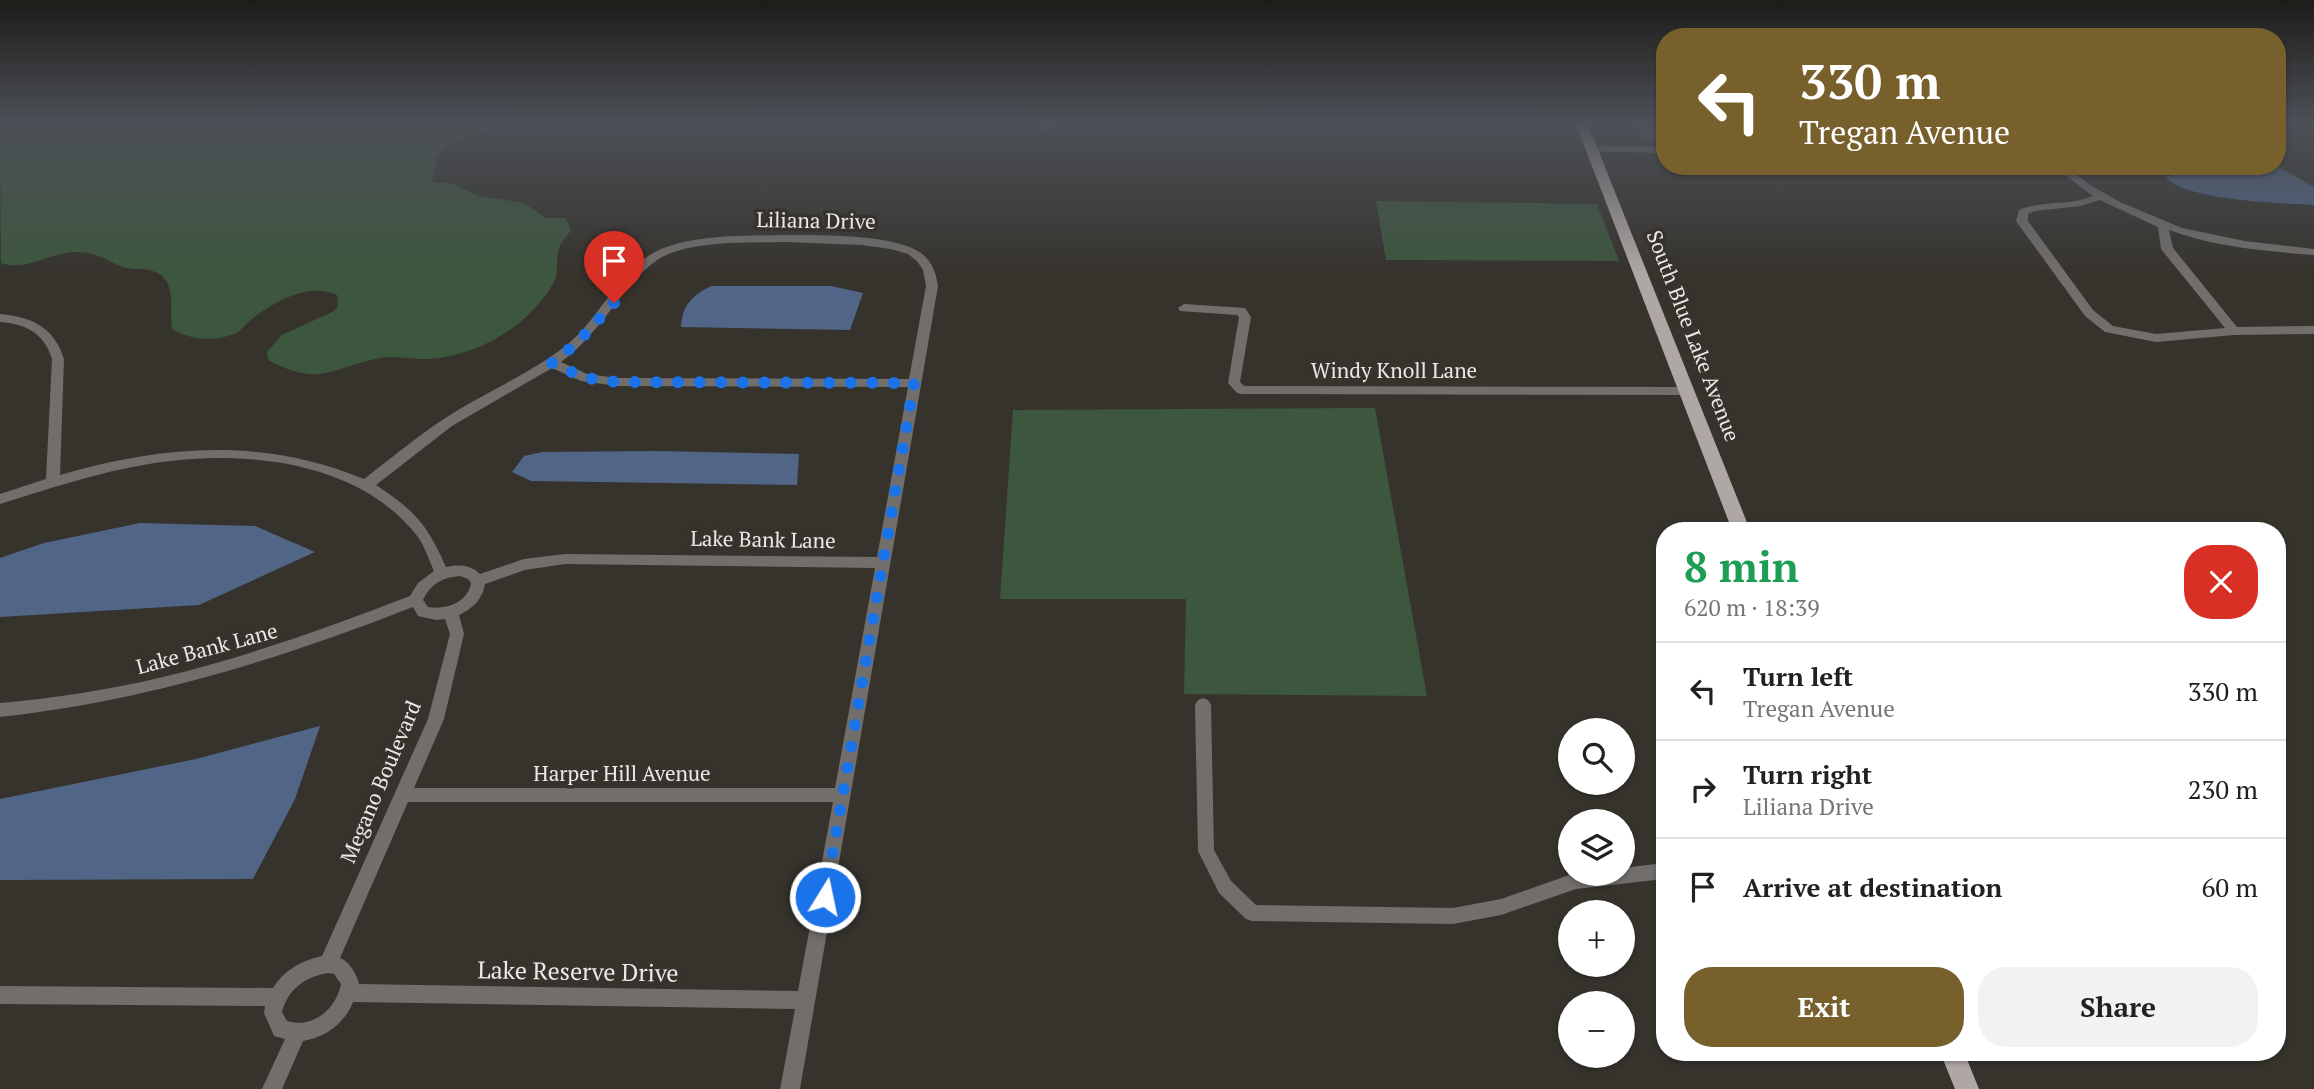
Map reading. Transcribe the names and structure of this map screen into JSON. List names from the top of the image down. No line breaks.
{"streets":{"main road":["South Blue Lake Avenue"],"street":["Liliana Drive","Windy Knoll Lane","Lake Bank Lane","Harper Hill Avenue","Megano Boulevard","Lake Reserve Drive"]},"crossings":[["Liliana Drive","Lake Bank Lane"],["Liliana Drive","Harper Hill Avenue"],["Liliana Drive","Lake Reserve Drive"],["South Blue Lake Avenue","Windy Knoll Lane"],["Lake Bank Lane","Megano Boulevard"],["Harper Hill Avenue","Megano Boulevard"],["Megano Boulevard","Lake Reserve Drive"]],"page":{"turn":["330 m","Tregan Avenue"],"heading":["8 min","620 m · 18:39"],"list":[{"name":"Turn left","note":"Tregan Avenue","value":"330 m"},{"name":"Turn right","note":"Liliana Drive","value":"230 m"},{"name":"Arrive at destination","value":"60 m"}],"map_buttons":["+","−"],"buttons":["Exit","Share"]}}
